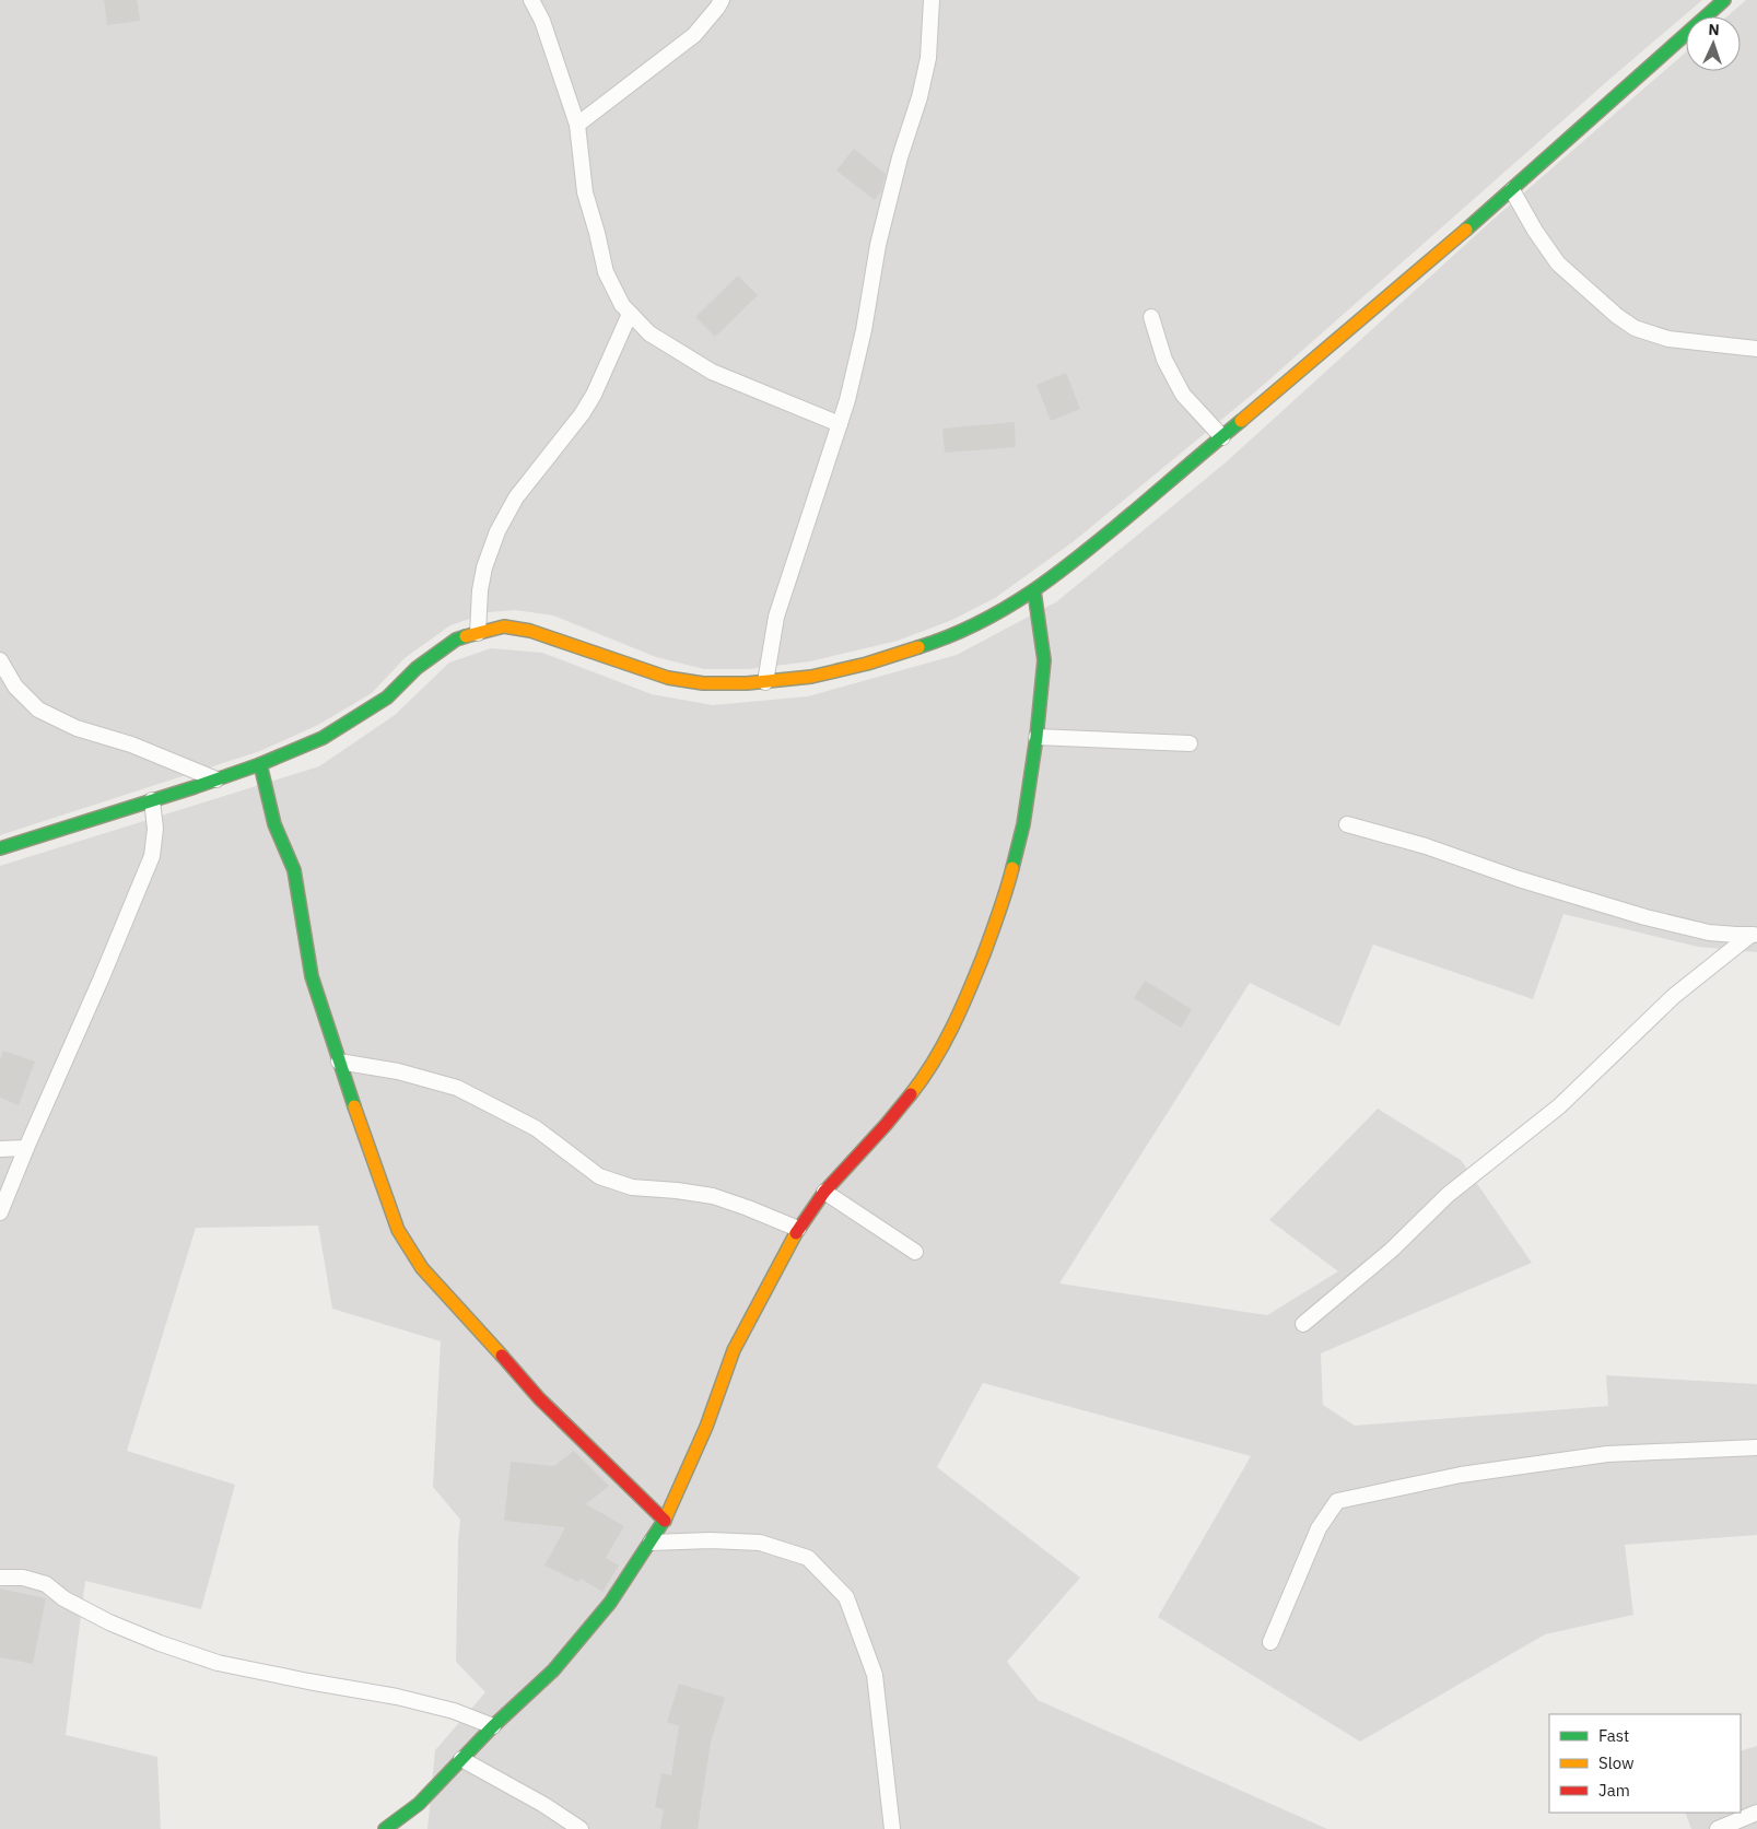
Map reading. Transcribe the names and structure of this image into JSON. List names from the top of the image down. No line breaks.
{"legend":["Fast","Slow","Jam"],"north":"top"}
